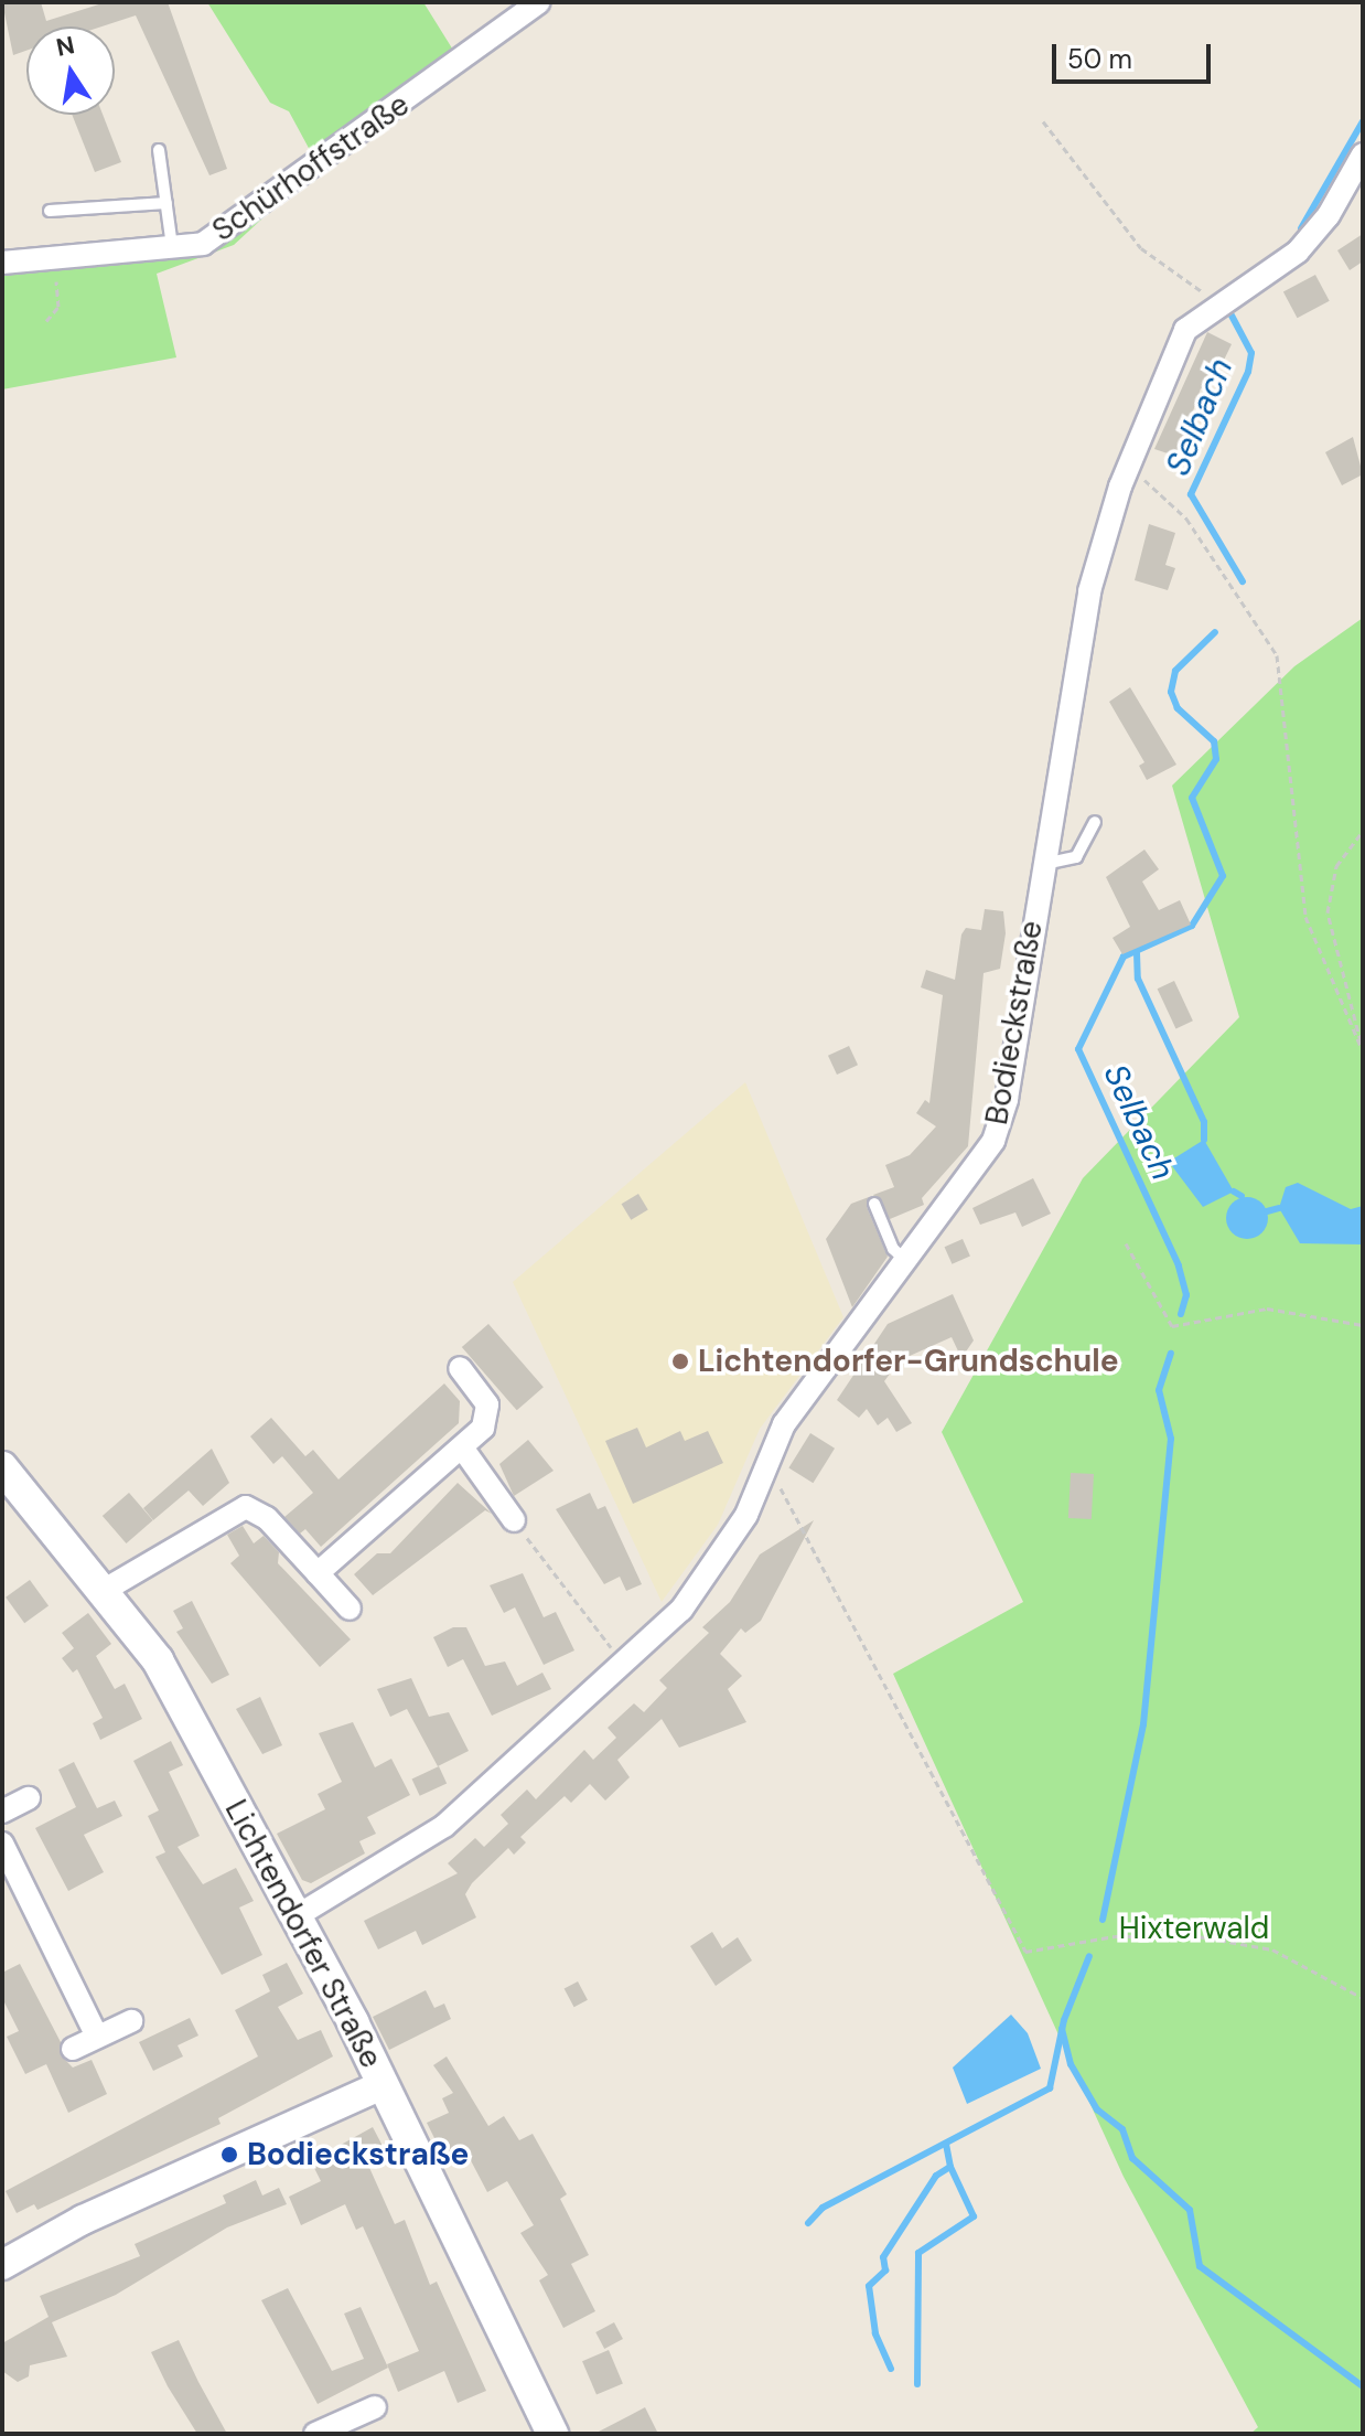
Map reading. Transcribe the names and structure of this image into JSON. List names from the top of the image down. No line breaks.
{"streets":{"main road":["Lichtendorfer Straße"],"street":["Schürhoffstraße","Bodieckstraße"]},"crossings":[["Bodieckstraße","Lichtendorfer Straße"]],"water":["Selbach"],"parks":["Hixterwald"],"places":["Lichtendorfer-Grundschule","Bodieckstraße"],"scale_bar":"50 m","north":"top"}
